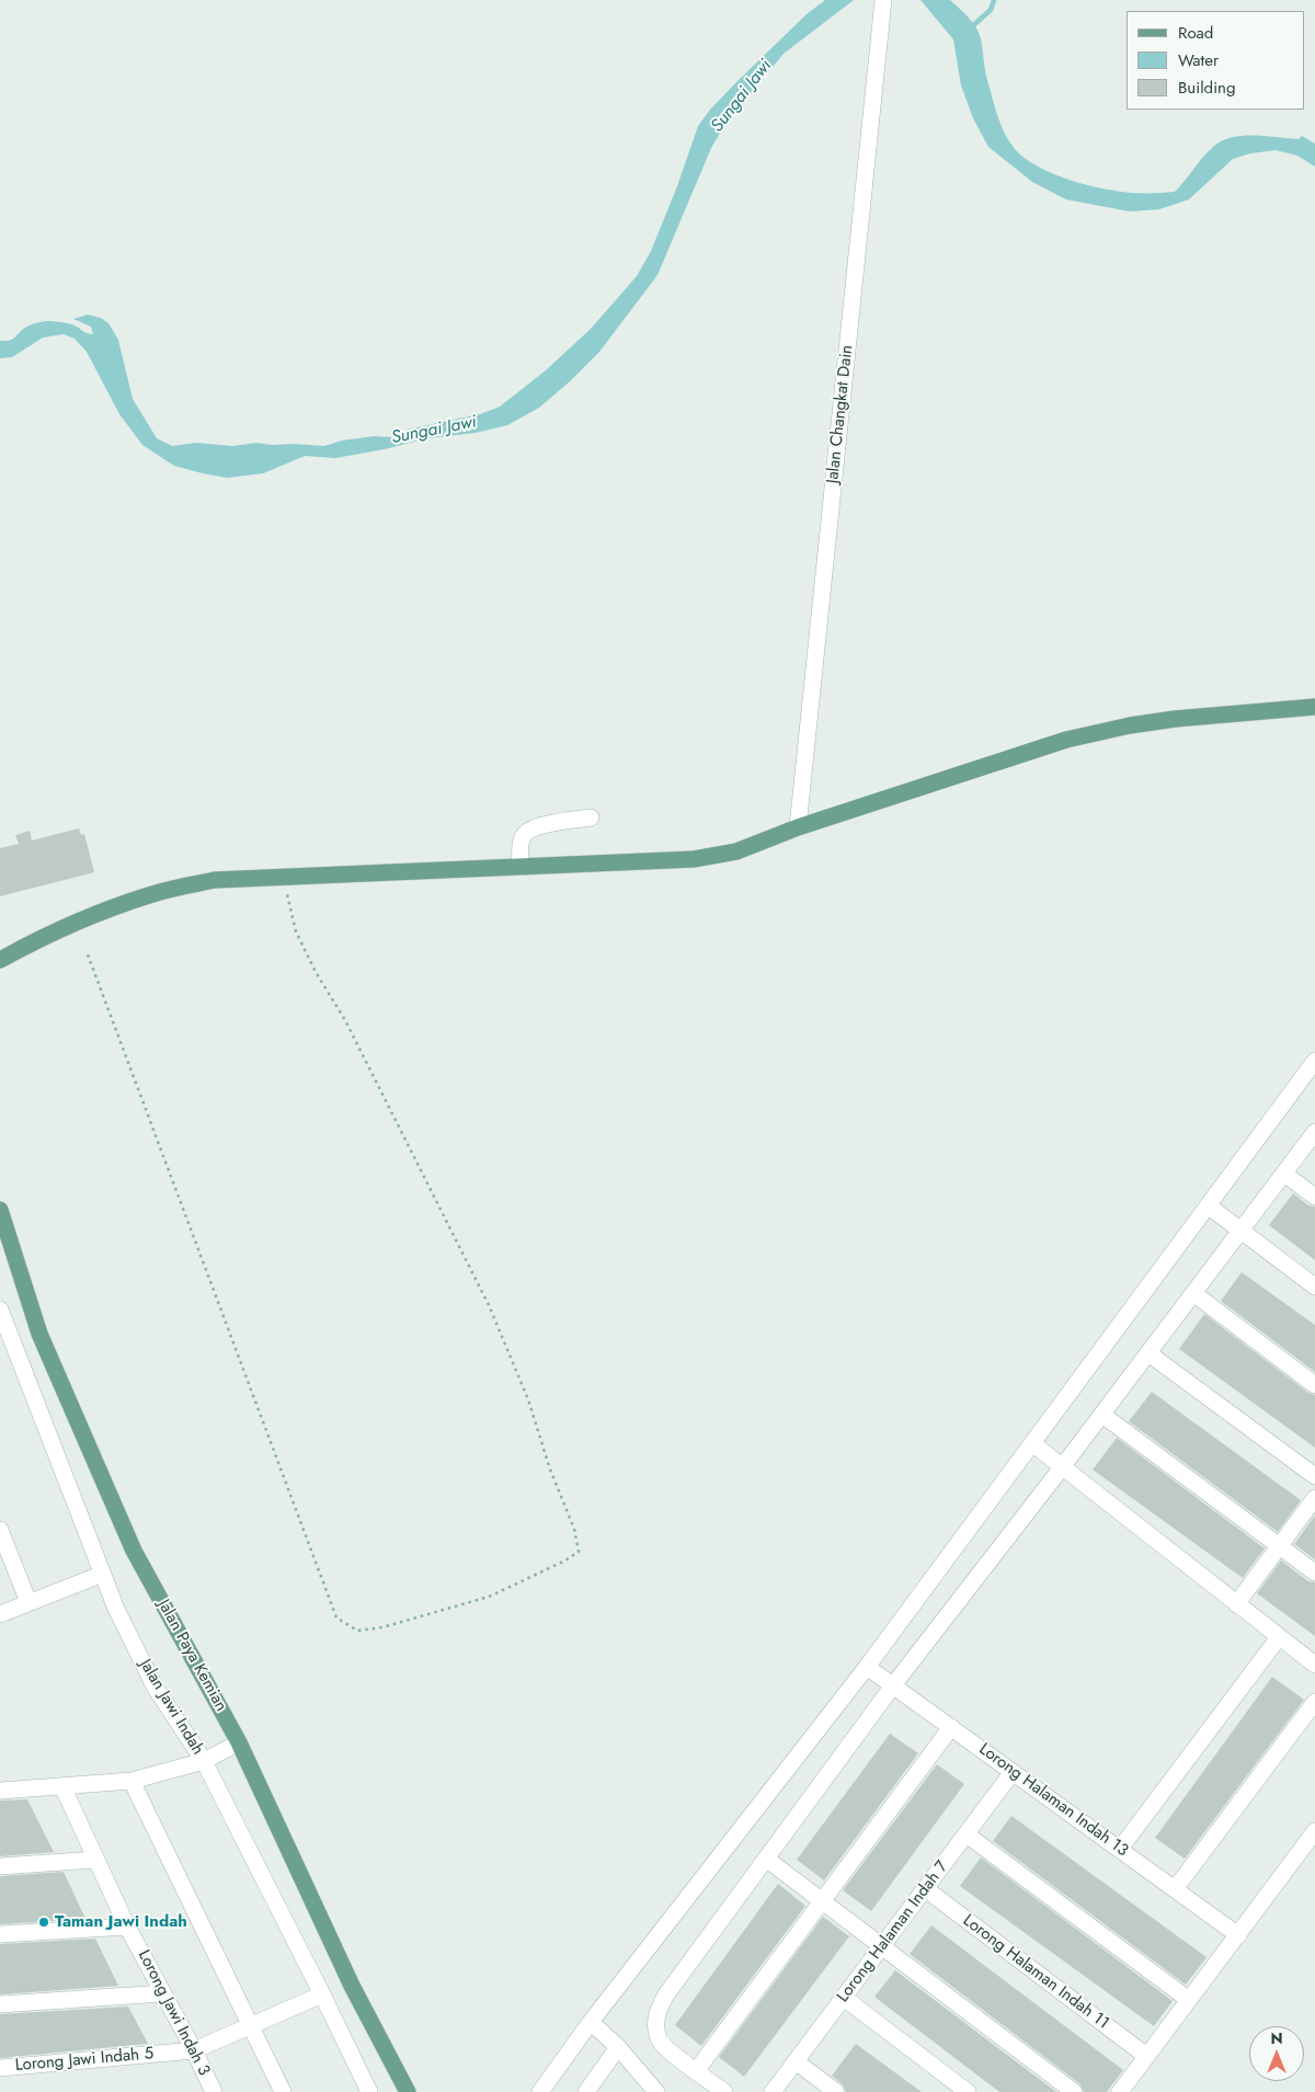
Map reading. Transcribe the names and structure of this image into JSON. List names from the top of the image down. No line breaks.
{"streets":{"main road":["Jalan Paya Kemian"],"street":["Jalan Changkat Dain","Jalan Jawi Indah","Lorong Halaman Indah 13","Lorong Halaman Indah 7","Lorong Halaman Indah 11","Lorong Jawi Indah 3","Lorong Jawi Indah 5"]},"crossings":[["Jalan Jawi Indah","Lorong Jawi Indah 5"],["Lorong Halaman Indah 13","Lorong Halaman Indah 7"],["Lorong Halaman Indah 7","Lorong Halaman Indah 11"],["Lorong Jawi Indah 3","Lorong Jawi Indah 5"]],"water":["Sungai Jawi"],"places":["Taman Jawi Indah"],"legend":["Road","Water","Building"],"north":"top"}
